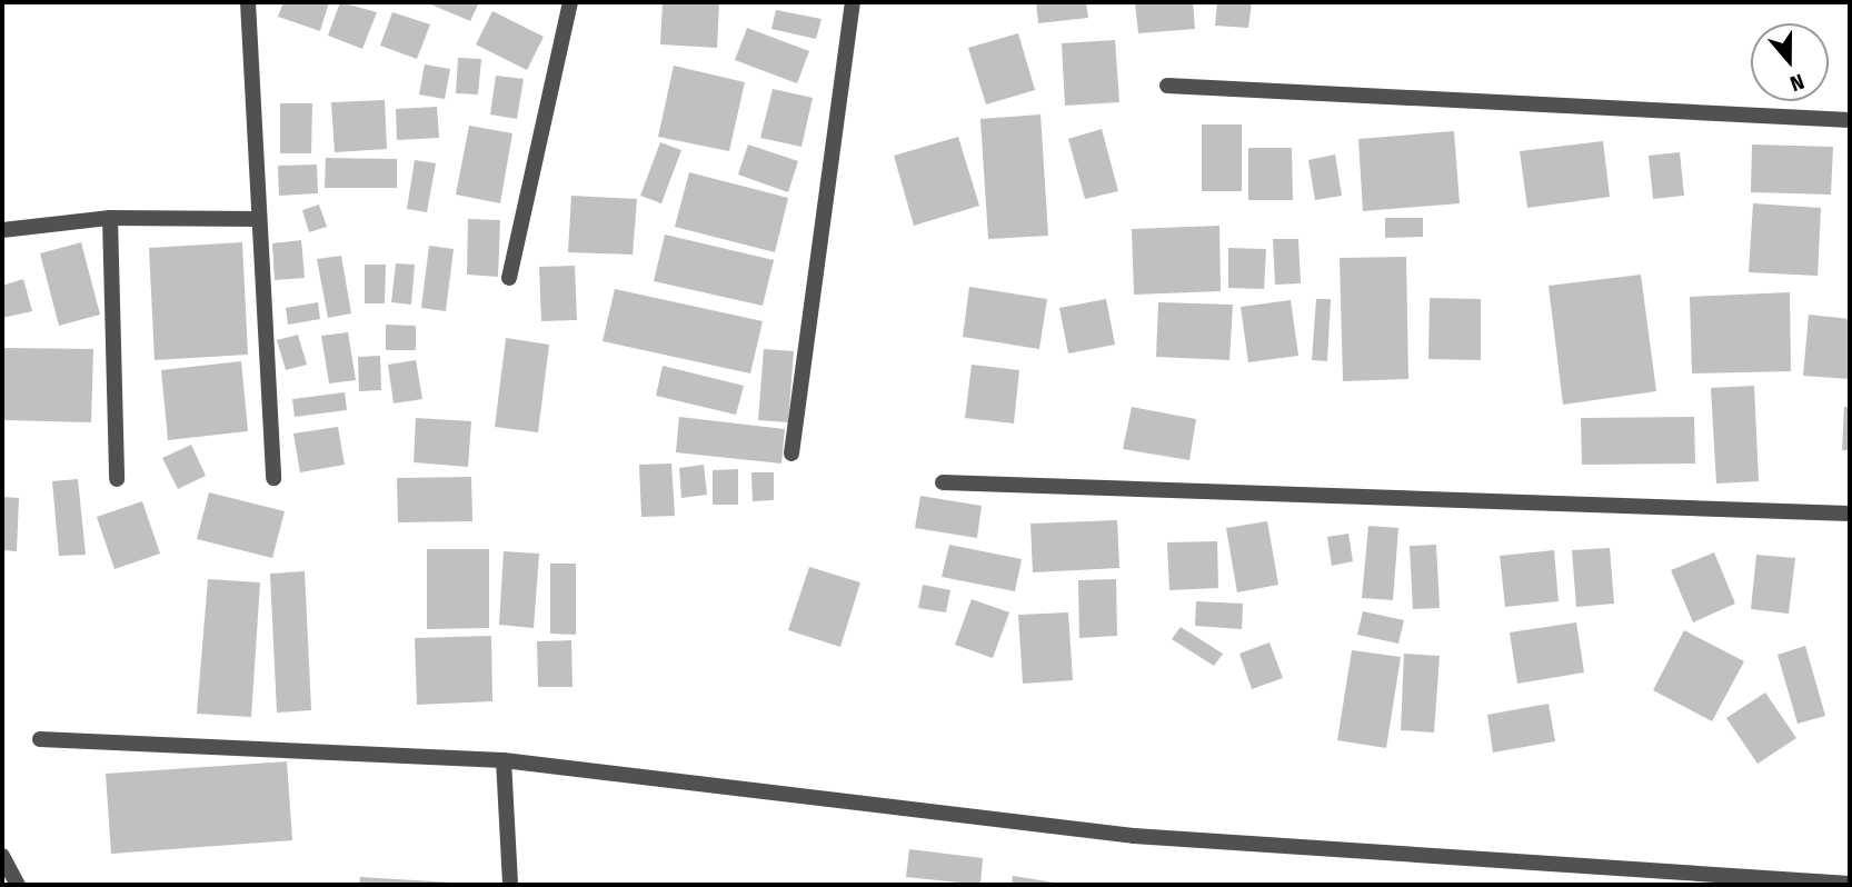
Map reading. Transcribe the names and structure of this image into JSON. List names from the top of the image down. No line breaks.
{"north":"bottom"}
